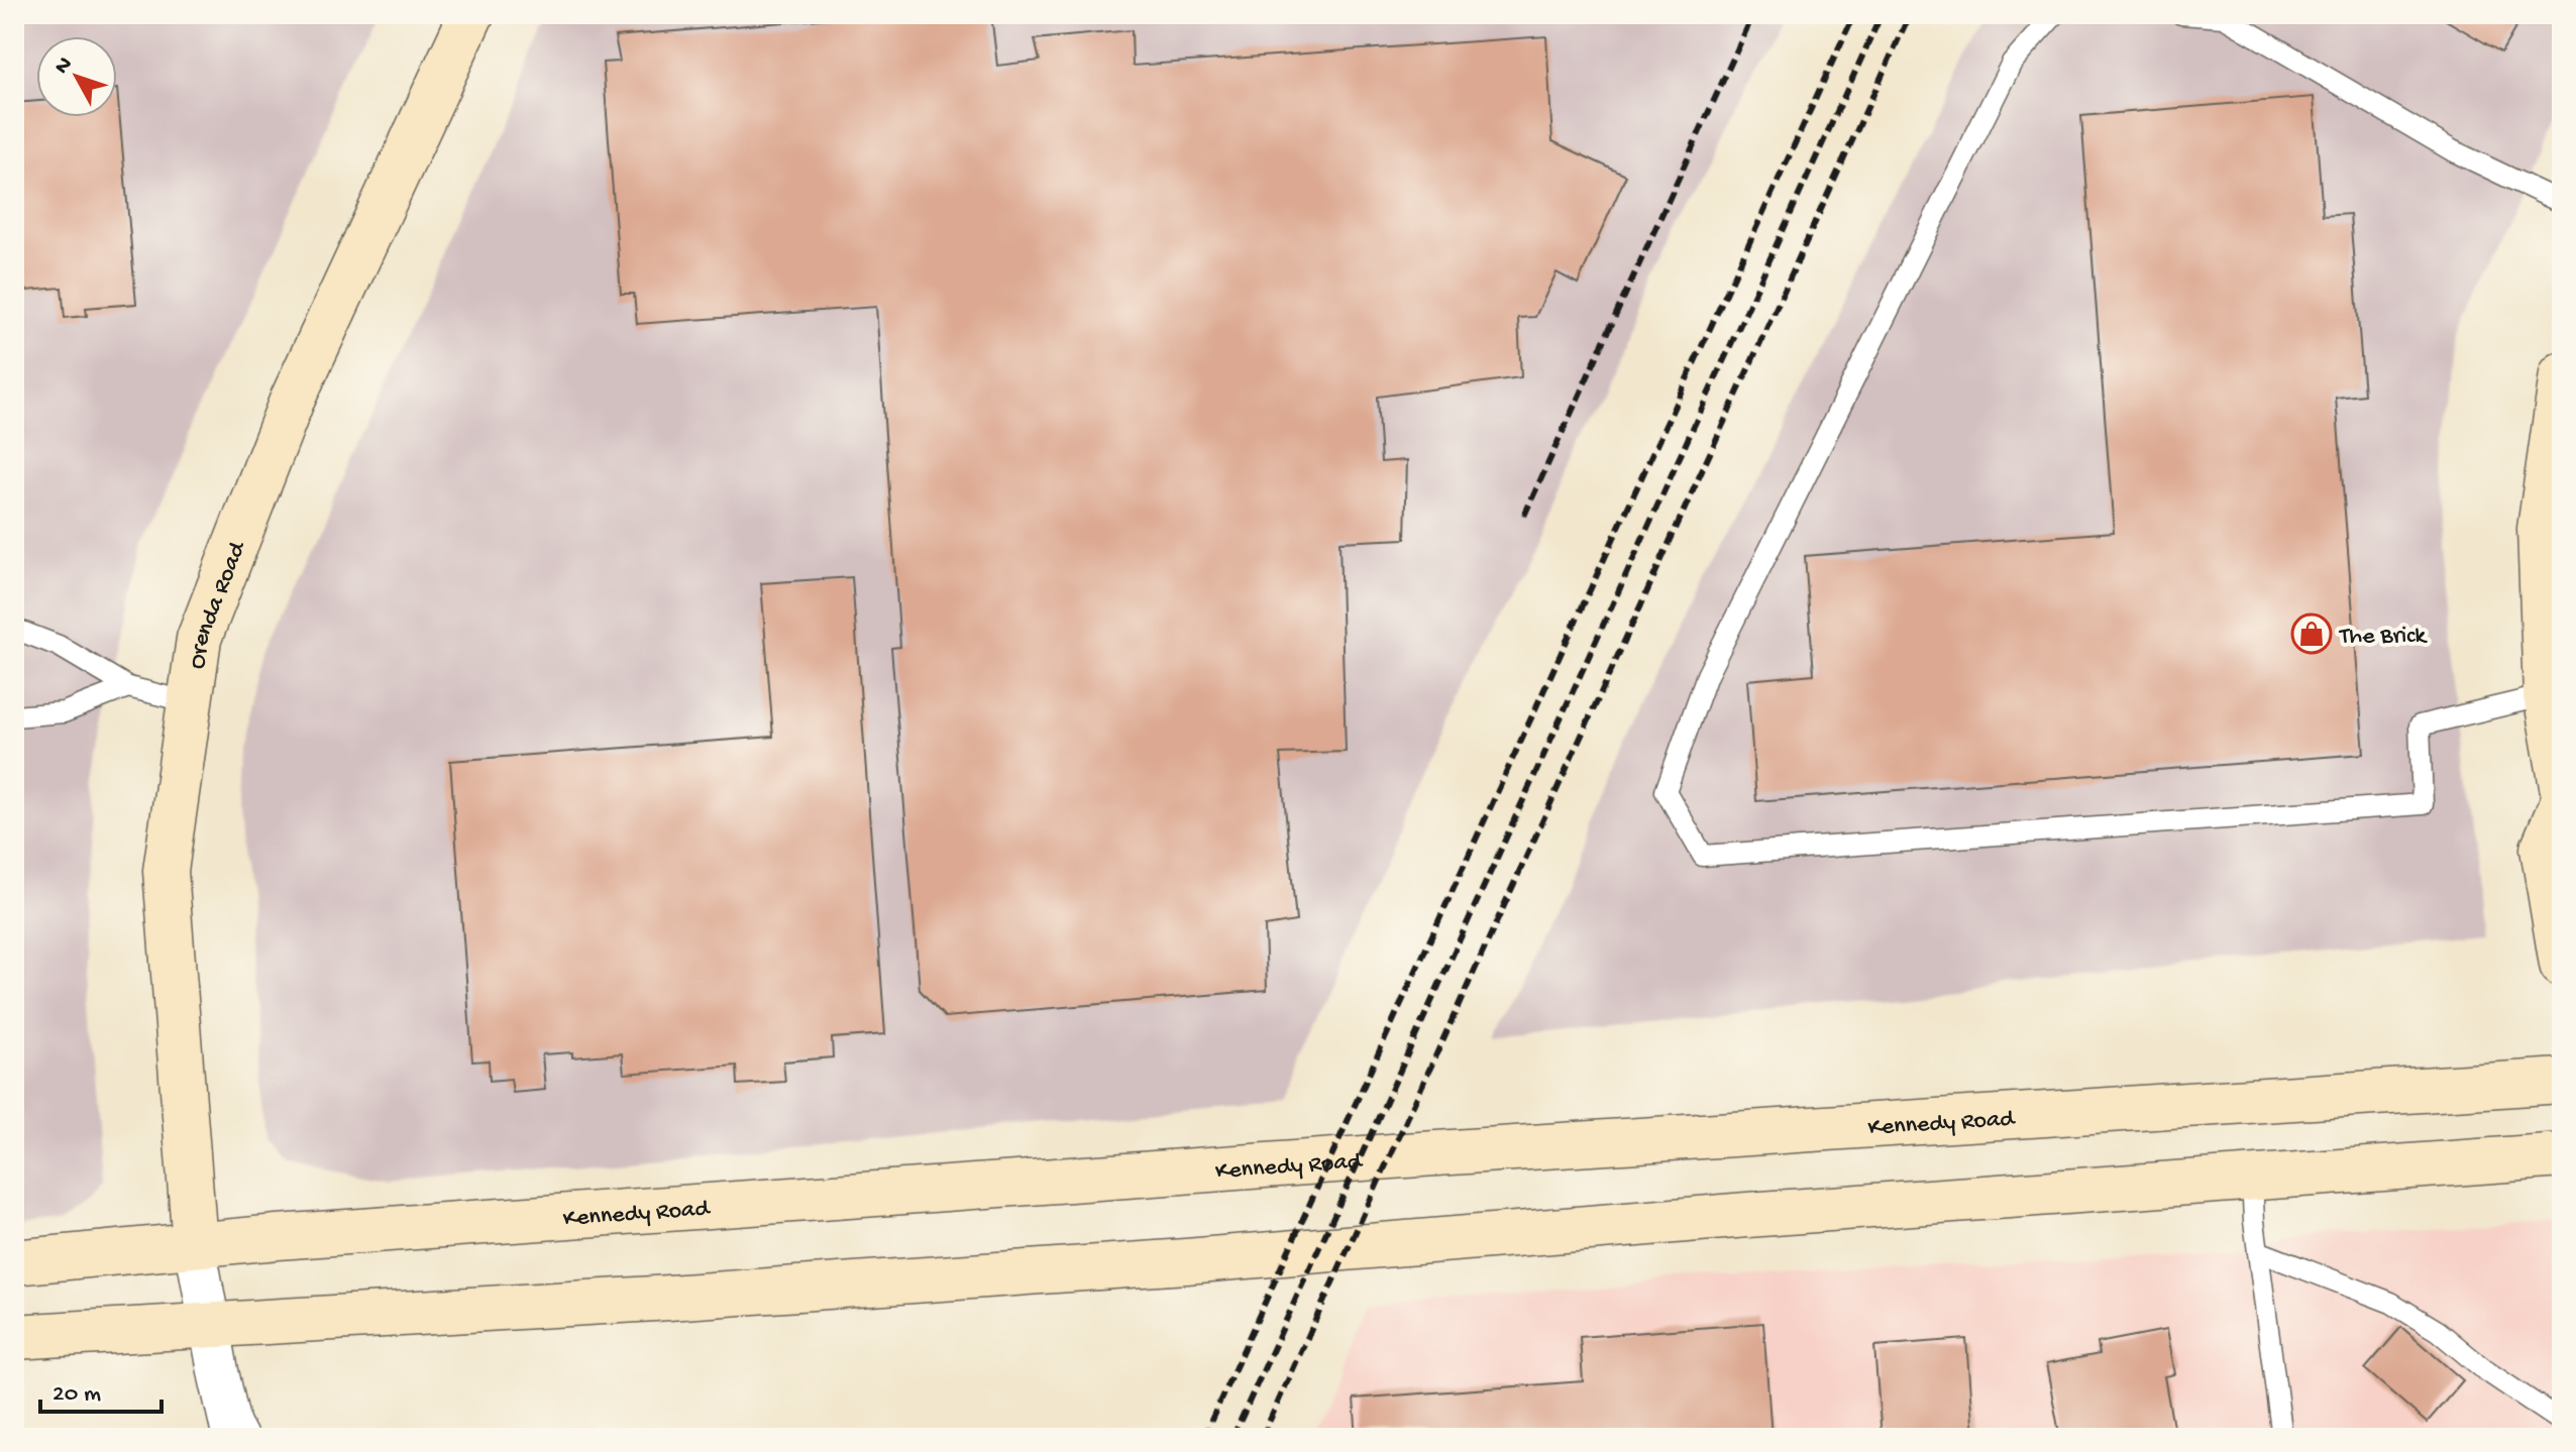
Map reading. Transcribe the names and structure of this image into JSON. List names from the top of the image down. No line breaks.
{"streets":{"main road":["Orenda Road","Kennedy Road"]},"crossings":[["Orenda Road","Kennedy Road"]],"places":{"shop":["The Brick"]},"scale_bar":"20 m","north":"top left"}
